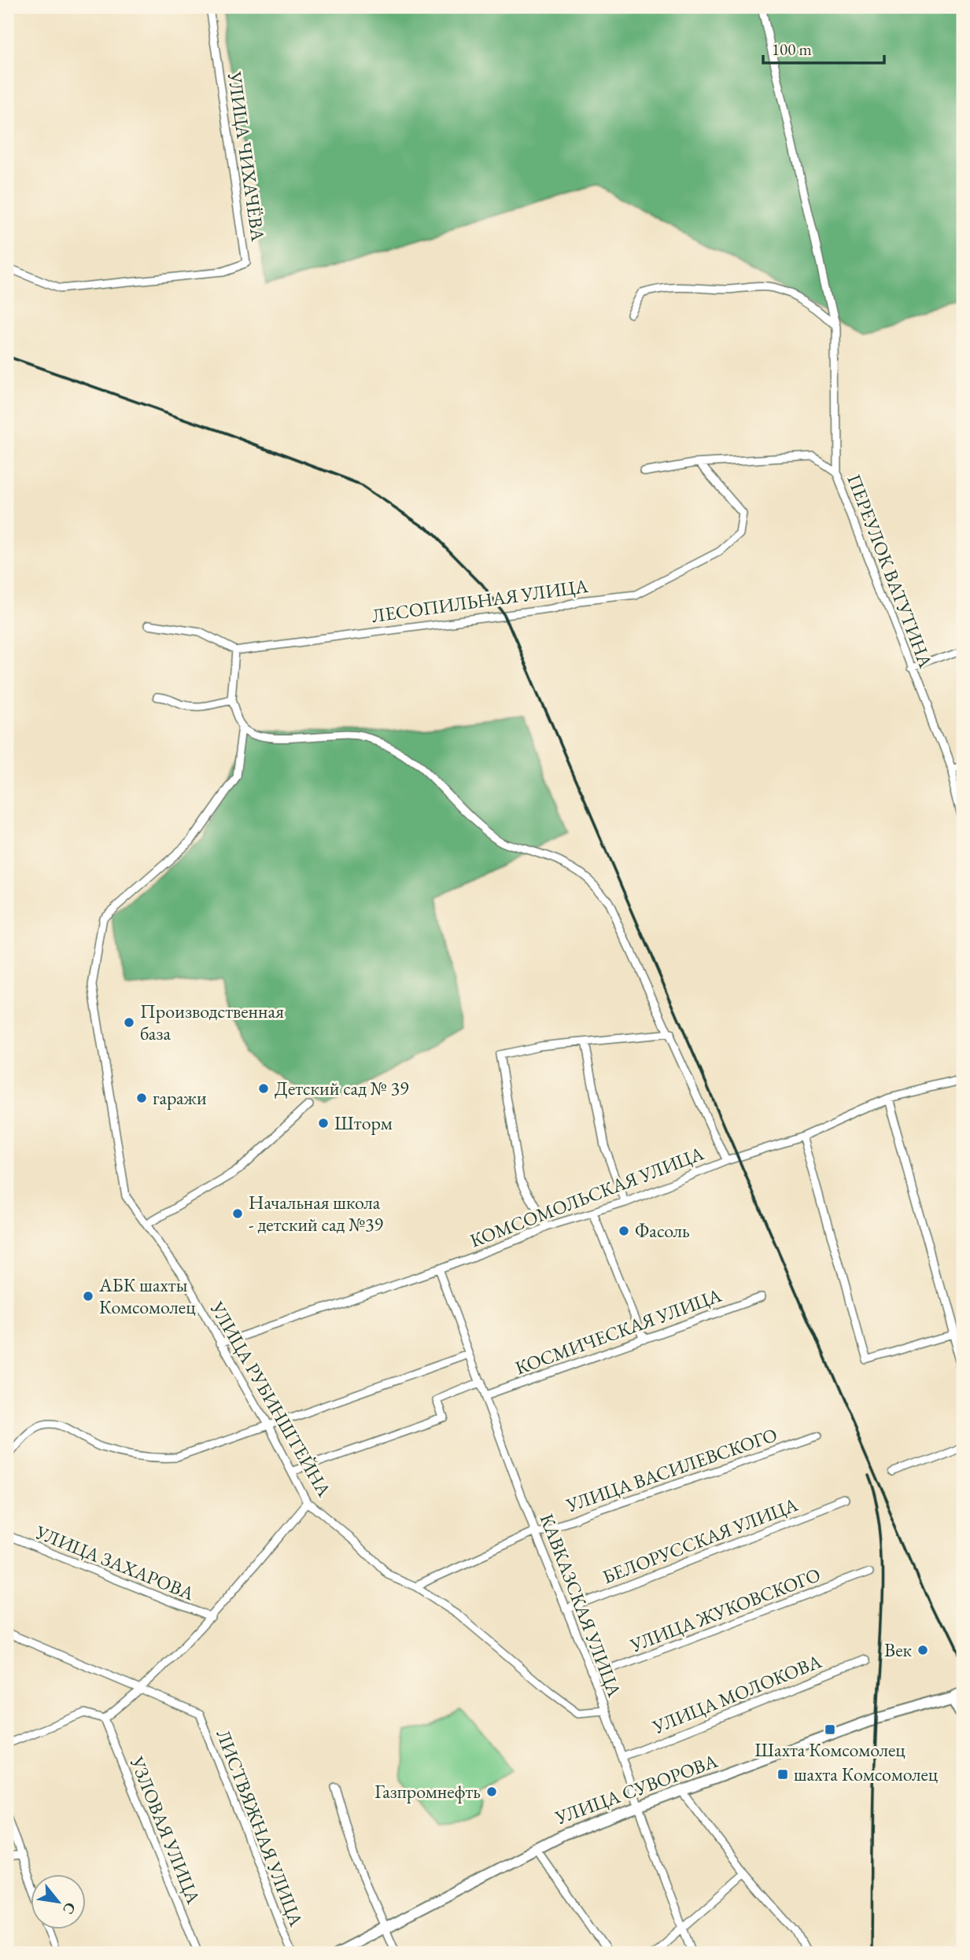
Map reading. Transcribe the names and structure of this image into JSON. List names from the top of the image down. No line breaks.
{"streets":{"street":["УЛИЦА ЧИХАЧЁВА","ПЕРЕУЛОК ВАТУТИНА","ЛЕСОПИЛЬНАЯ УЛИЦА","КОМСОМОЛЬСКАЯ УЛИЦА","КОСМИЧЕСКАЯ УЛИЦА","УЛИЦА РУБИНШТЕЙНА","УЛИЦА ВАСИЛЕВСКОГО","БЕЛОРУССКАЯ УЛИЦА","УЛИЦА ЗАХАРОВА","КАВКАЗСКАЯ УЛИЦА","УЛИЦА ЖУКОВСКОГО","УЛИЦА МОЛОКОВА","УЛИЦА СУВОРОВА","ЛИСТВЯЖНАЯ УЛИЦА","УЗЛОВАЯ УЛИЦА"]},"crossings":[["КОМСОМОЛЬСКАЯ УЛИЦА","УЛИЦА РУБИНШТЕЙНА"],["КОМСОМОЛЬСКАЯ УЛИЦА","КАВКАЗСКАЯ УЛИЦА"],["КОСМИЧЕСКАЯ УЛИЦА","КАВКАЗСКАЯ УЛИЦА"],["УЛИЦА РУБИНШТЕЙНА","УЛИЦА ВАСИЛЕВСКОГО"],["УЛИЦА РУБИНШТЕЙНА","КАВКАЗСКАЯ УЛИЦА"],["УЛИЦА ВАСИЛЕВСКОГО","КАВКАЗСКАЯ УЛИЦА"],["БЕЛОРУССКАЯ УЛИЦА","КАВКАЗСКАЯ УЛИЦА"],["КАВКАЗСКАЯ УЛИЦА","УЛИЦА ЖУКОВСКОГО"],["КАВКАЗСКАЯ УЛИЦА","УЛИЦА МОЛОКОВА"],["КАВКАЗСКАЯ УЛИЦА","УЛИЦА СУВОРОВА"]],"places":{"other":["Производственная база","Детский сад № 39","гаражи","Шторм","Начальная школа - детский сад №39","Фасоль","АБК шахты Комсомолец","Век","Газпромнефть"],"transit":["Шахта Комсомолец","шахта Комсомолец"]},"scale_bar":"100 m","north":"bottom right"}
